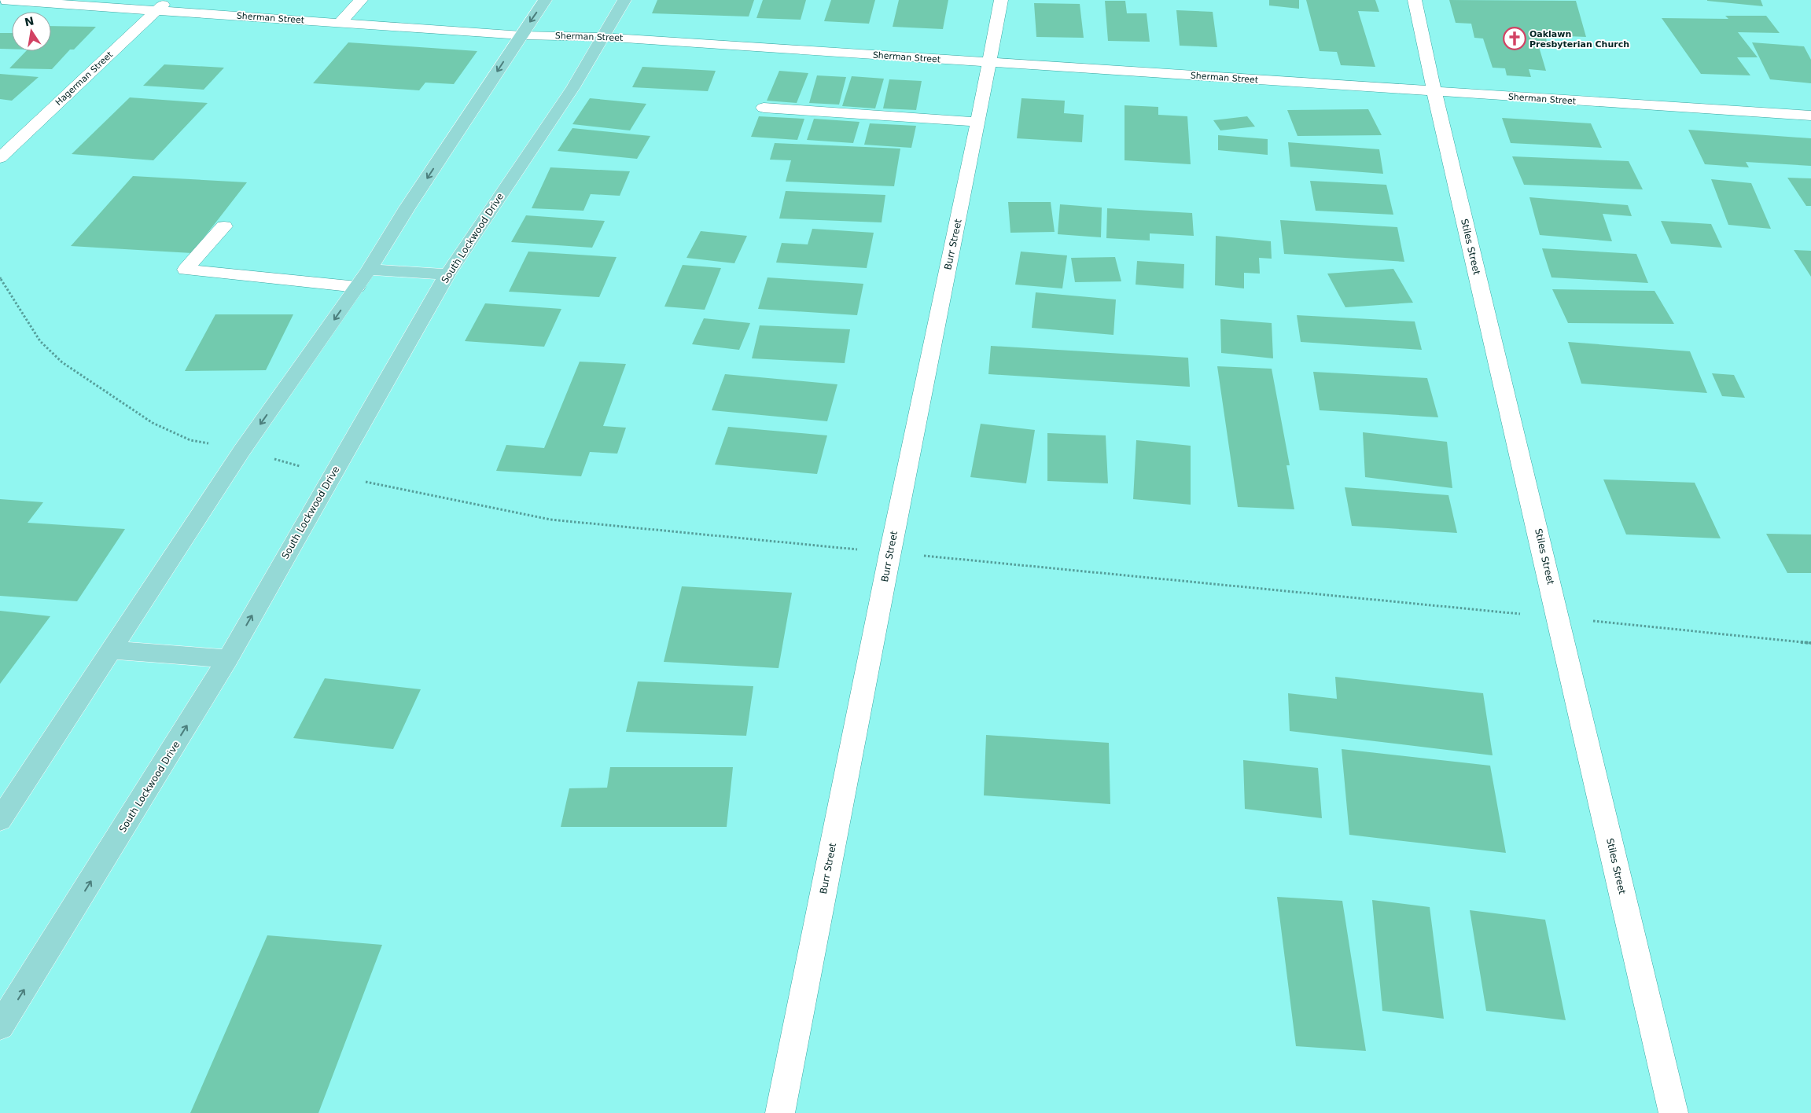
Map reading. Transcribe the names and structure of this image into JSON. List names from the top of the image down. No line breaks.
{"streets":{"main road":["South Lockwood Drive"],"street":["Sherman Street","Hagerman Street","Burr Street","Stiles Street"]},"crossings":[["Sherman Street","Hagerman Street"],["Sherman Street","South Lockwood Drive"],["Sherman Street","Burr Street"],["Sherman Street","Stiles Street"]],"places":{"church":["Oaklawn Presbyterian Church"]},"north":"top"}
